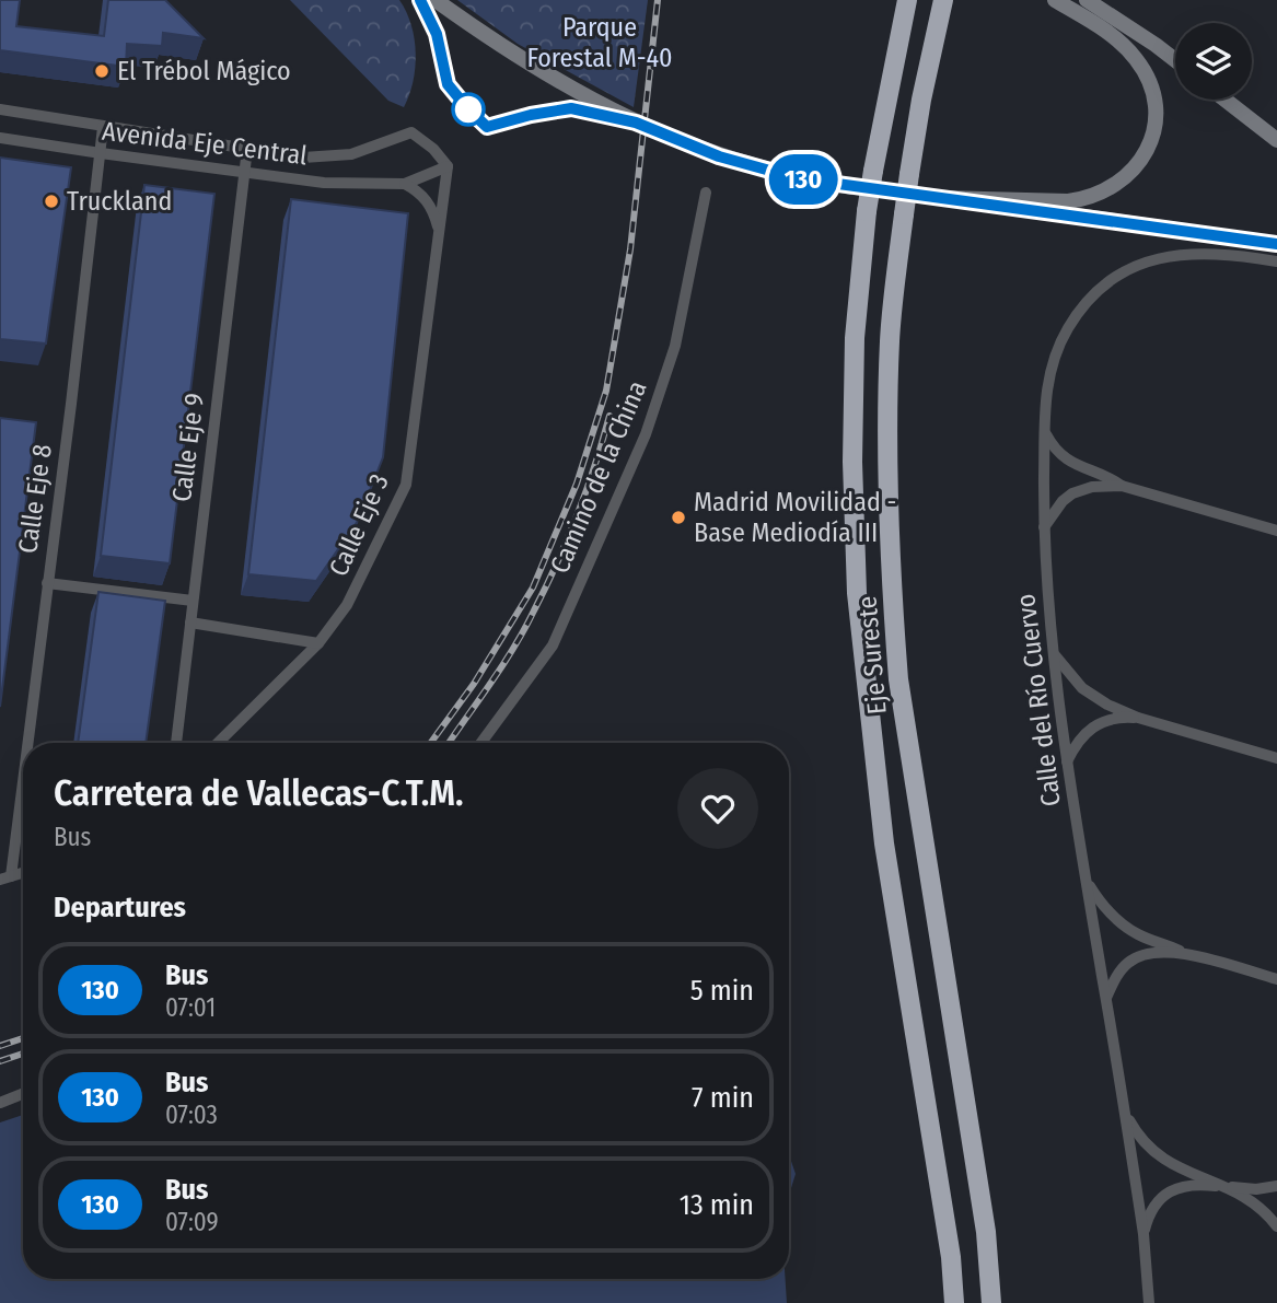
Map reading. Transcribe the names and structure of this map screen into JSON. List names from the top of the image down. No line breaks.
{"streets":{"highway":["Eje Sureste"],"street":["Avenida Eje Central","Calle Eje 9","Camino de la China","Calle Eje 8","Calle Eje 3","Calle del Río Cuervo"]},"crossings":[["Avenida Eje Central","Calle Eje 9"],["Avenida Eje Central","Calle Eje 8"],["Avenida Eje Central","Calle Eje 3"]],"parks":["Parque Forestal M-40"],"places":["El Trébol Mágico","Truckland","Madrid Movilidad - Base Mediodía III"],"lines":["bus line 130"],"page":{"on_map":"130","heading":[["Carretera de Vallecas-C.T.M.","Bus"],"Departures"],"list":[{"mark":"130","name":"Bus","note":"07:01","value":"5 min"},{"mark":"130","name":"Bus","note":"07:03","value":"7 min"},{"mark":"130","name":"Bus","note":"07:09","value":"13 min"}]}}
